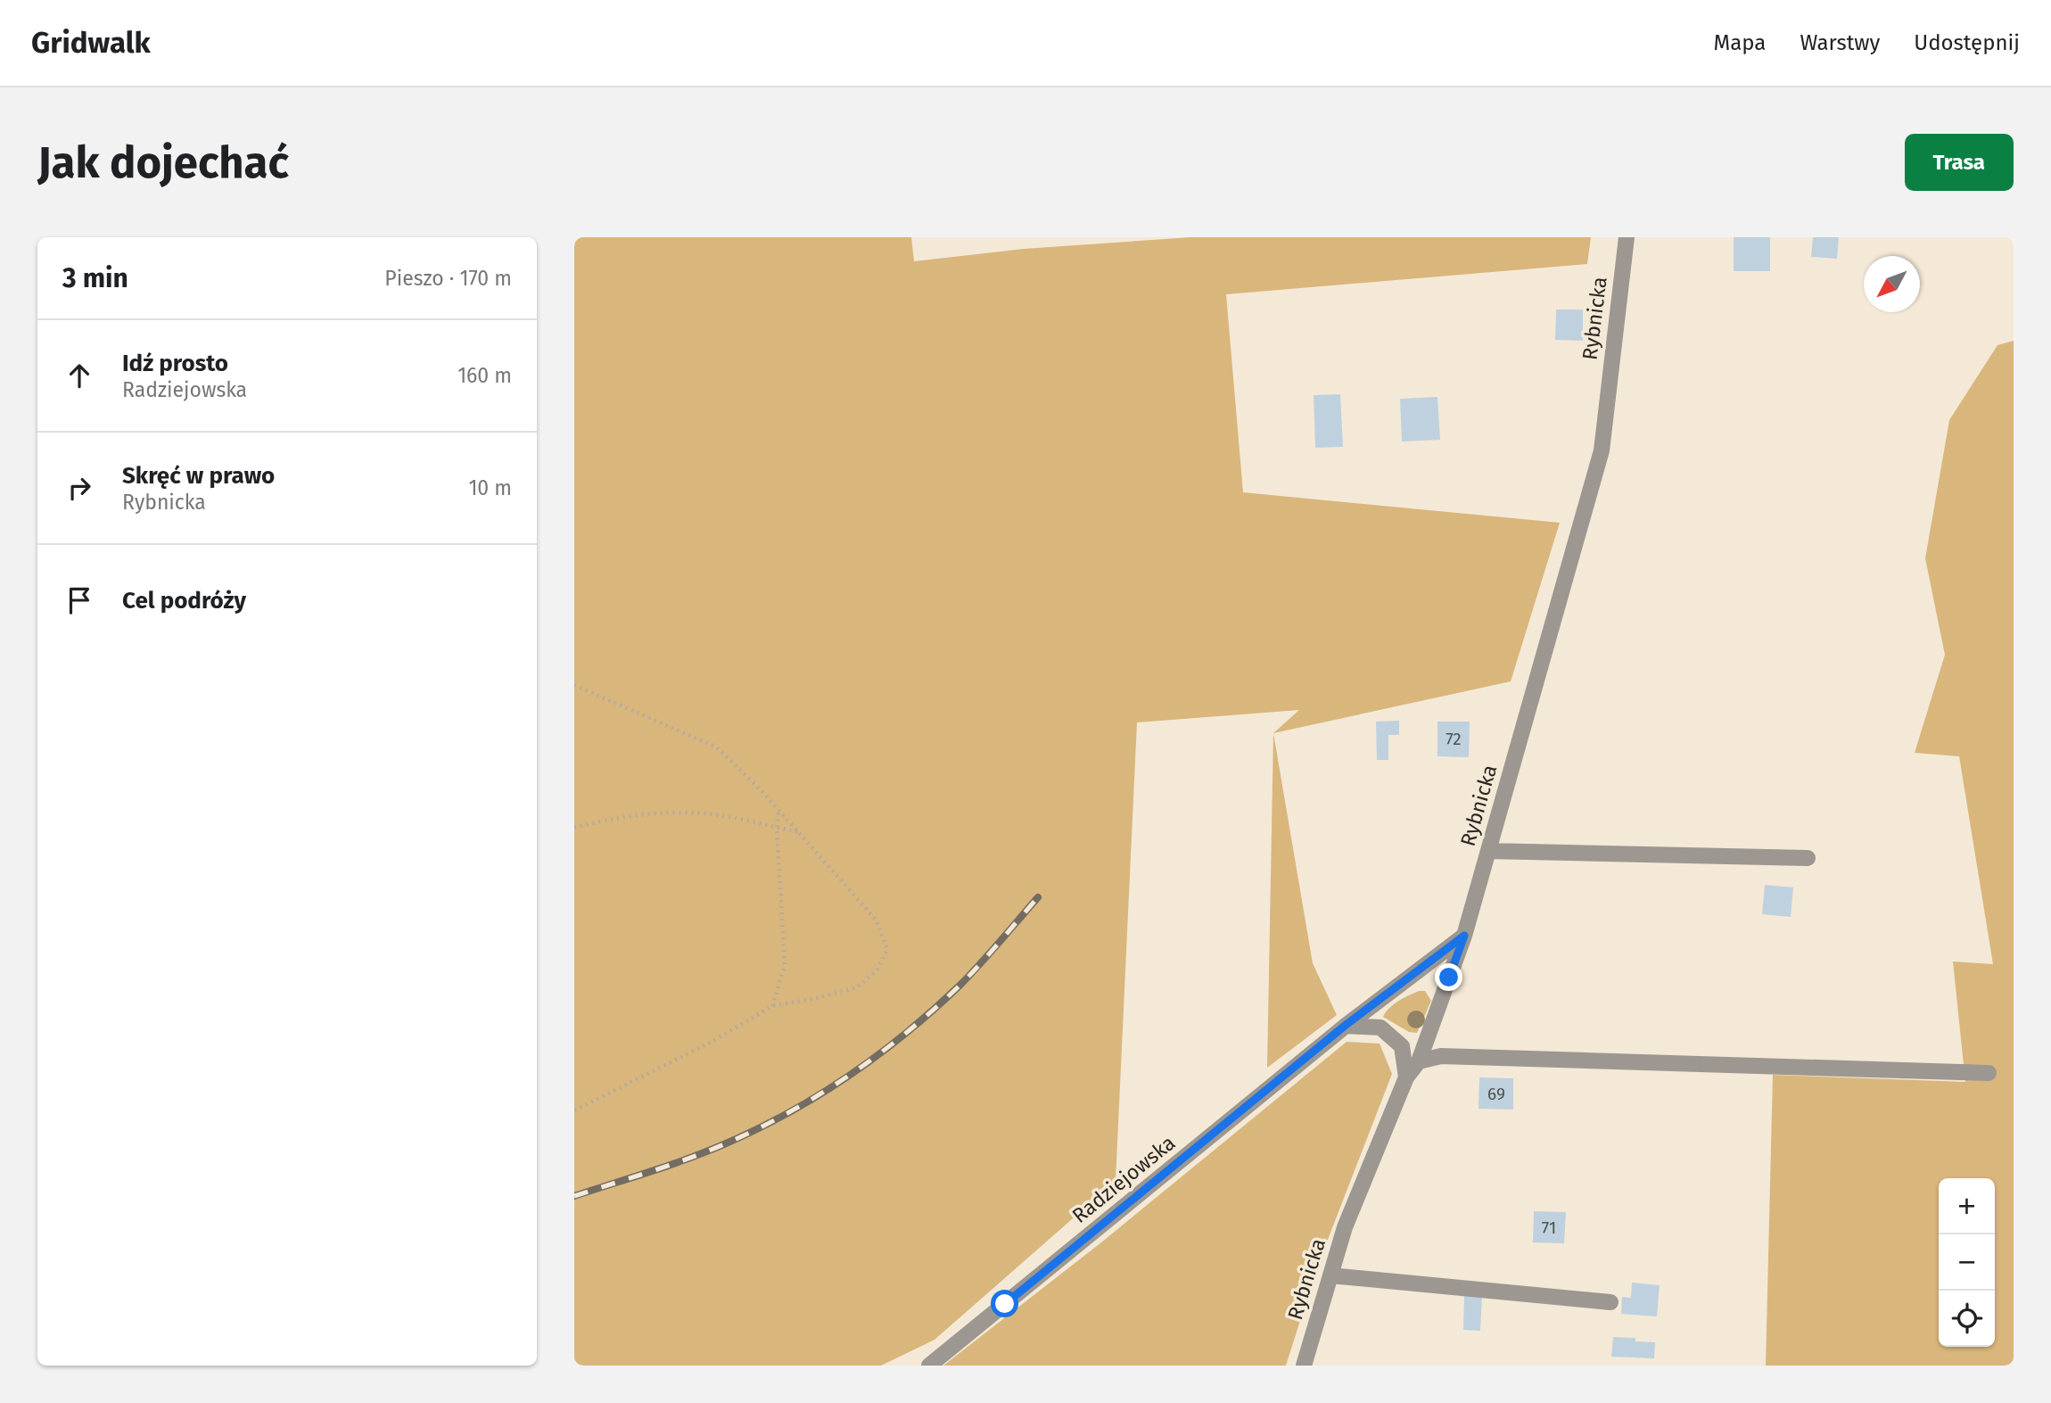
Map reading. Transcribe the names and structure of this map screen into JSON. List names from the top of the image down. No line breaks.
{"streets":{"street":["Rybnicka","Radziejowska"]},"crossings":[["Rybnicka","Radziejowska"]],"house_numbers":["72","69","71"],"north":"bottom left","page":{"header":"Gridwalk","nav":["Mapa","Warstwy","Udostępnij"],"buttons":"Trasa","title":"Jak dojechać","heading":["3 min","Pieszo · 170 m"],"list":[["Idź prosto","Radziejowska","160 m"],["Skręć w prawo","Rybnicka","10 m"],"Cel podróży"],"map_buttons":["+","−"]}}
